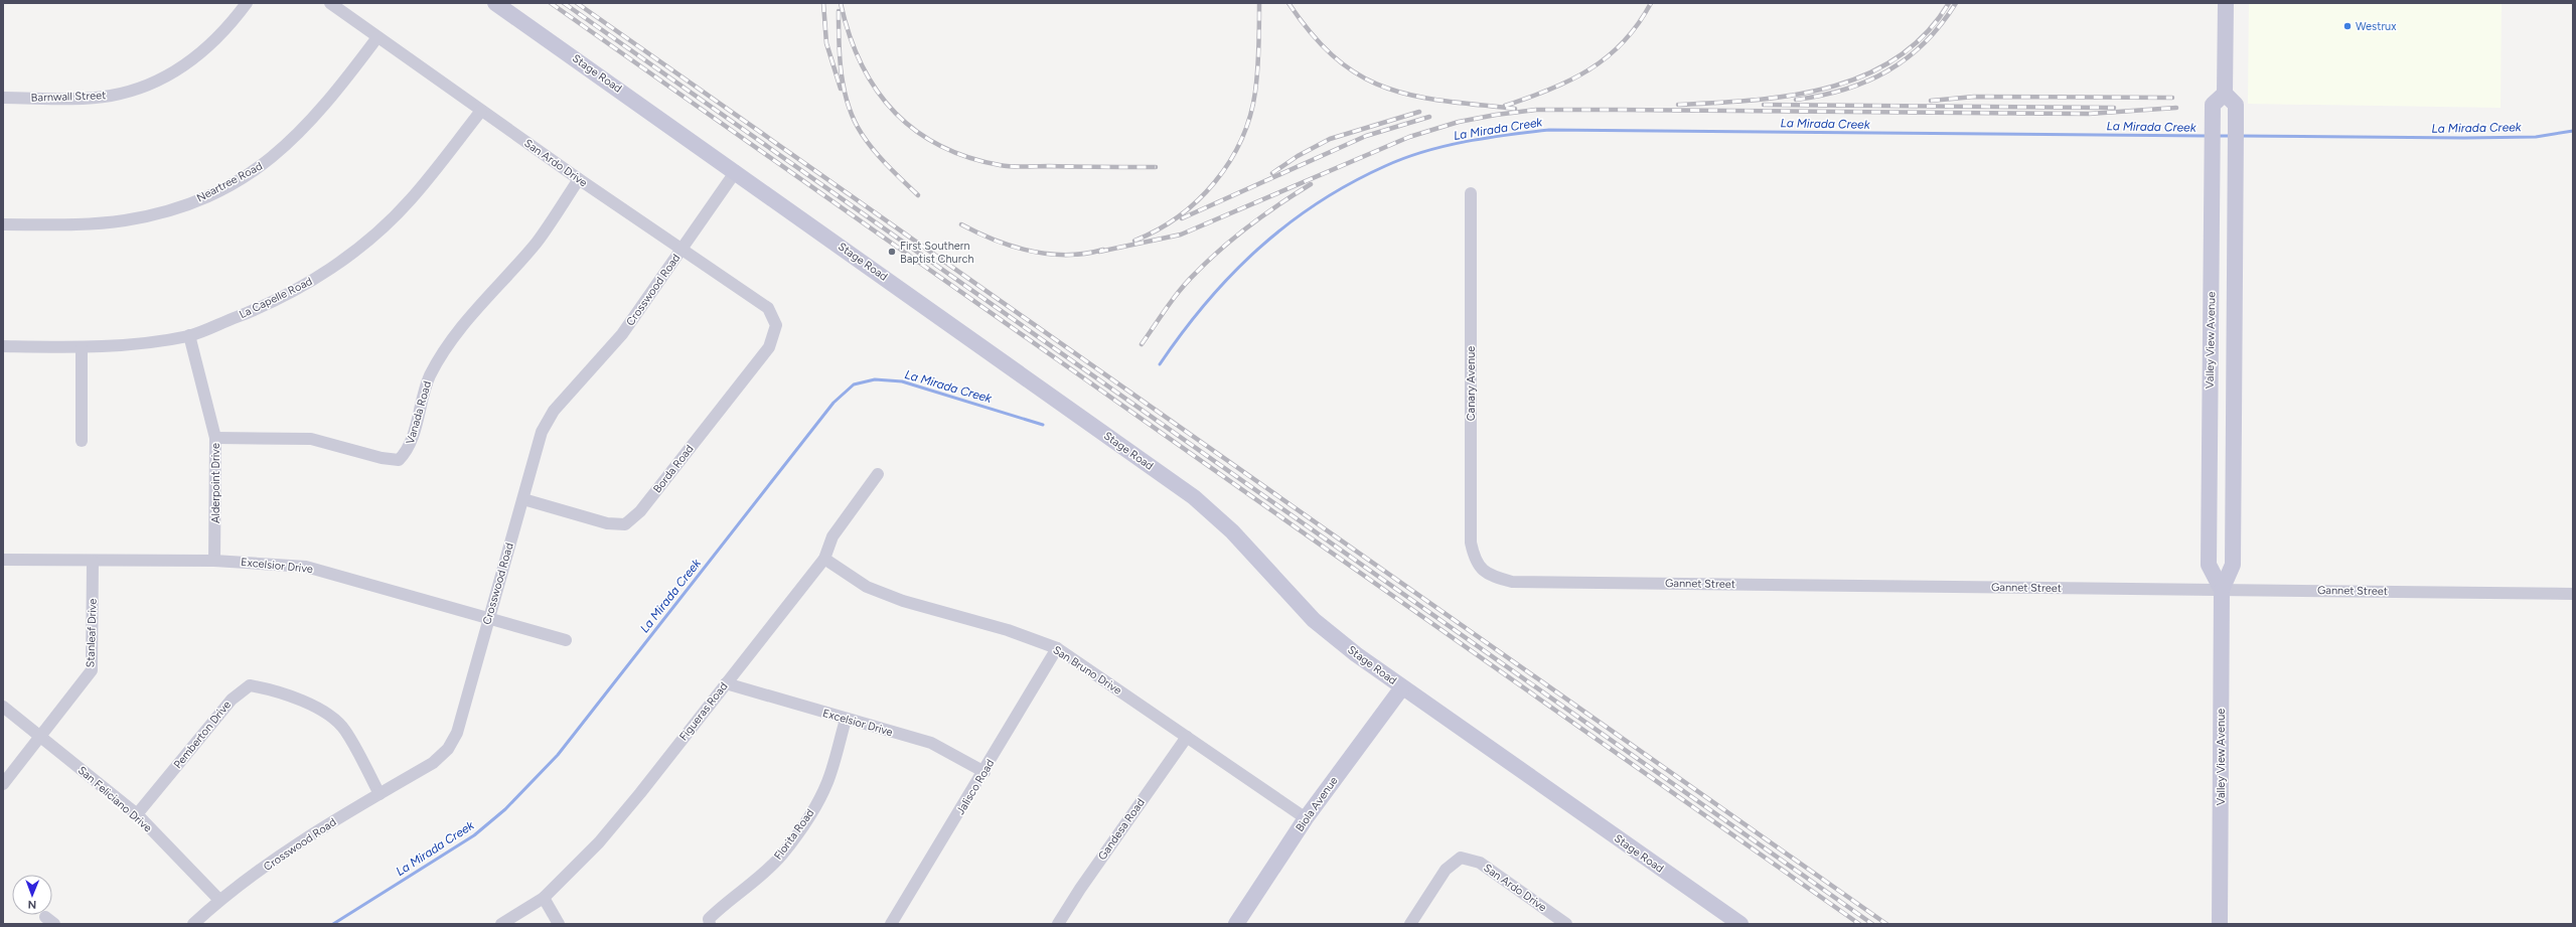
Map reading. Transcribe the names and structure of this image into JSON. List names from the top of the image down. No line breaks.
{"streets":{"main road":["Stage Road","Valley View Avenue","Biola Avenue"],"street":["Barnwall Street","San Ardo Drive","Neartree Road","Crosswood Road","La Capelle Road","Canary Avenue","Vanada Road","Borda Road","Alderpoint Drive","Excelsior Drive","Gannet Street","Stanleaf Drive","San Bruno Drive","Figueras Road","Pemberton Drive","Jalisco Road","San Feliciano Drive","Gandesa Road","Florita Road"]},"crossings":[["Stage Road","Crosswood Road"],["Stage Road","Biola Avenue"],["San Ardo Drive","Neartree Road"],["San Ardo Drive","Crosswood Road"],["San Ardo Drive","La Capelle Road"],["San Ardo Drive","Vanada Road"],["San Ardo Drive","Borda Road"],["Crosswood Road","Borda Road"],["Crosswood Road","Excelsior Drive"],["Crosswood Road","Pemberton Drive"],["Crosswood Road","San Feliciano Drive"],["La Capelle Road","Alderpoint Drive"],["Valley View Avenue","Gannet Street"],["Canary Avenue","Gannet Street"],["Vanada Road","Alderpoint Drive"],["Alderpoint Drive","Excelsior Drive"],["Excelsior Drive","Stanleaf Drive"],["Excelsior Drive","Figueras Road"],["Excelsior Drive","Jalisco Road"],["Excelsior Drive","Florita Road"],["Stanleaf Drive","San Feliciano Drive"],["San Bruno Drive","Figueras Road"],["San Bruno Drive","Jalisco Road"],["San Bruno Drive","Biola Avenue"],["San Bruno Drive","Gandesa Road"],["Pemberton Drive","San Feliciano Drive"]],"water":["La Mirada Creek"],"places":["Westrux","First Southern Baptist Church"],"north":"bottom"}
